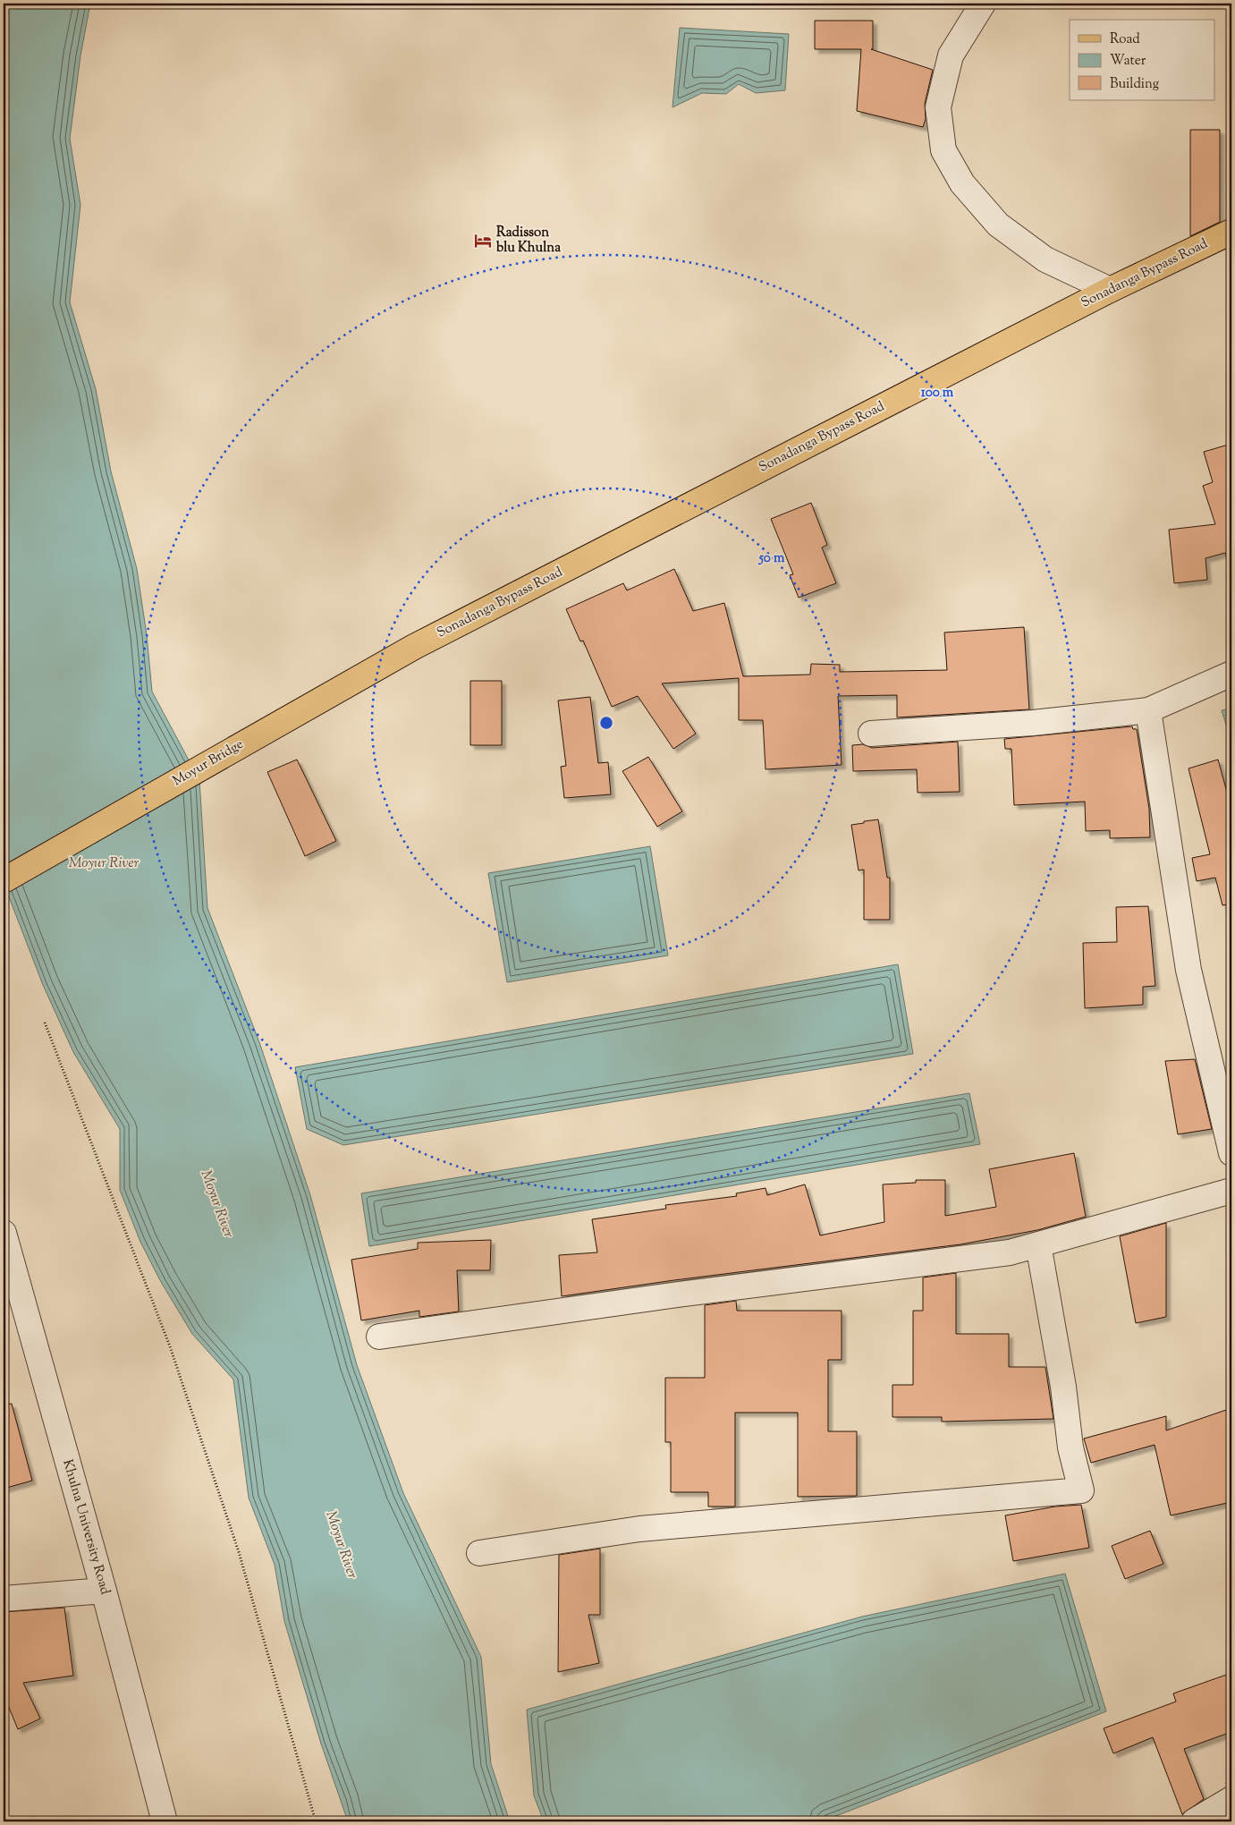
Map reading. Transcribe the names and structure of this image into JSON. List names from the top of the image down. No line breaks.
{"streets":{"main road":["Sonadanga Bypass Road","Moyur Bridge"],"street":["Khulna University Road"]},"crossings":[["Sonadanga Bypass Road","Moyur Bridge"]],"water":["Moyur River"],"places":{"hotel":["Radisson blu Khulna"]},"legend":["Road","Water","Building"],"rings":["100 m","50 m"]}
